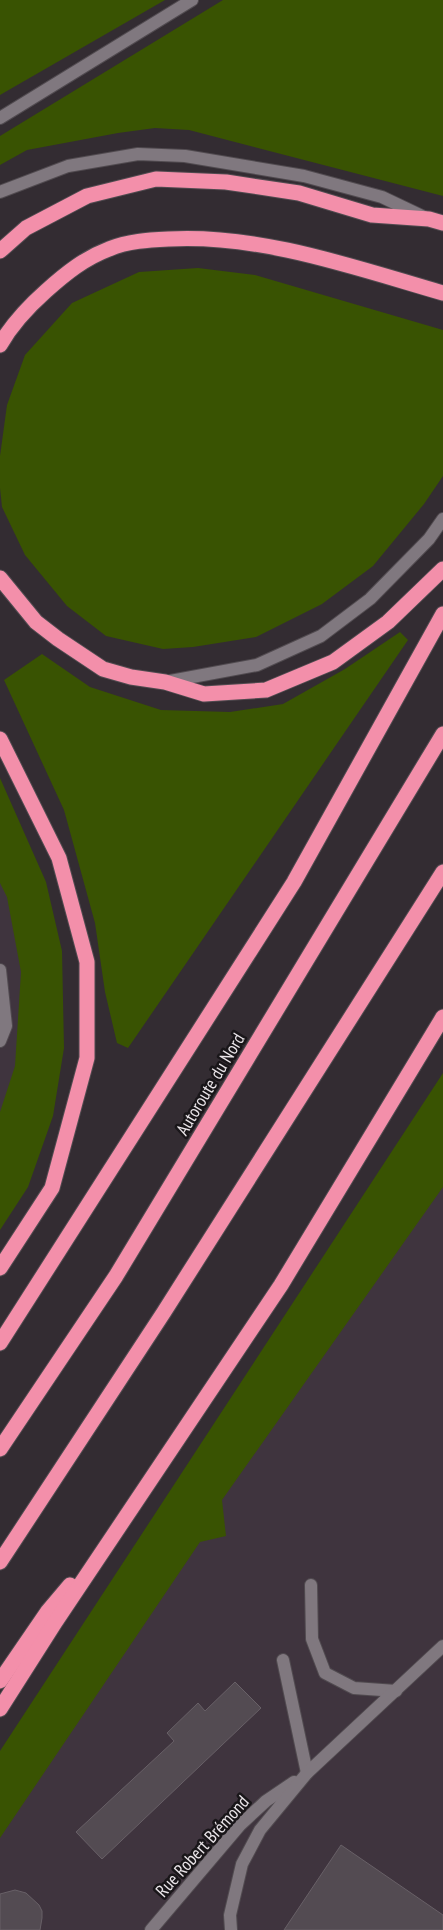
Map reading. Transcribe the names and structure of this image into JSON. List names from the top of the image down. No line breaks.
{"streets":{"highway":["Autoroute du Nord"],"street":["Rue Robert Brémond"]}}
